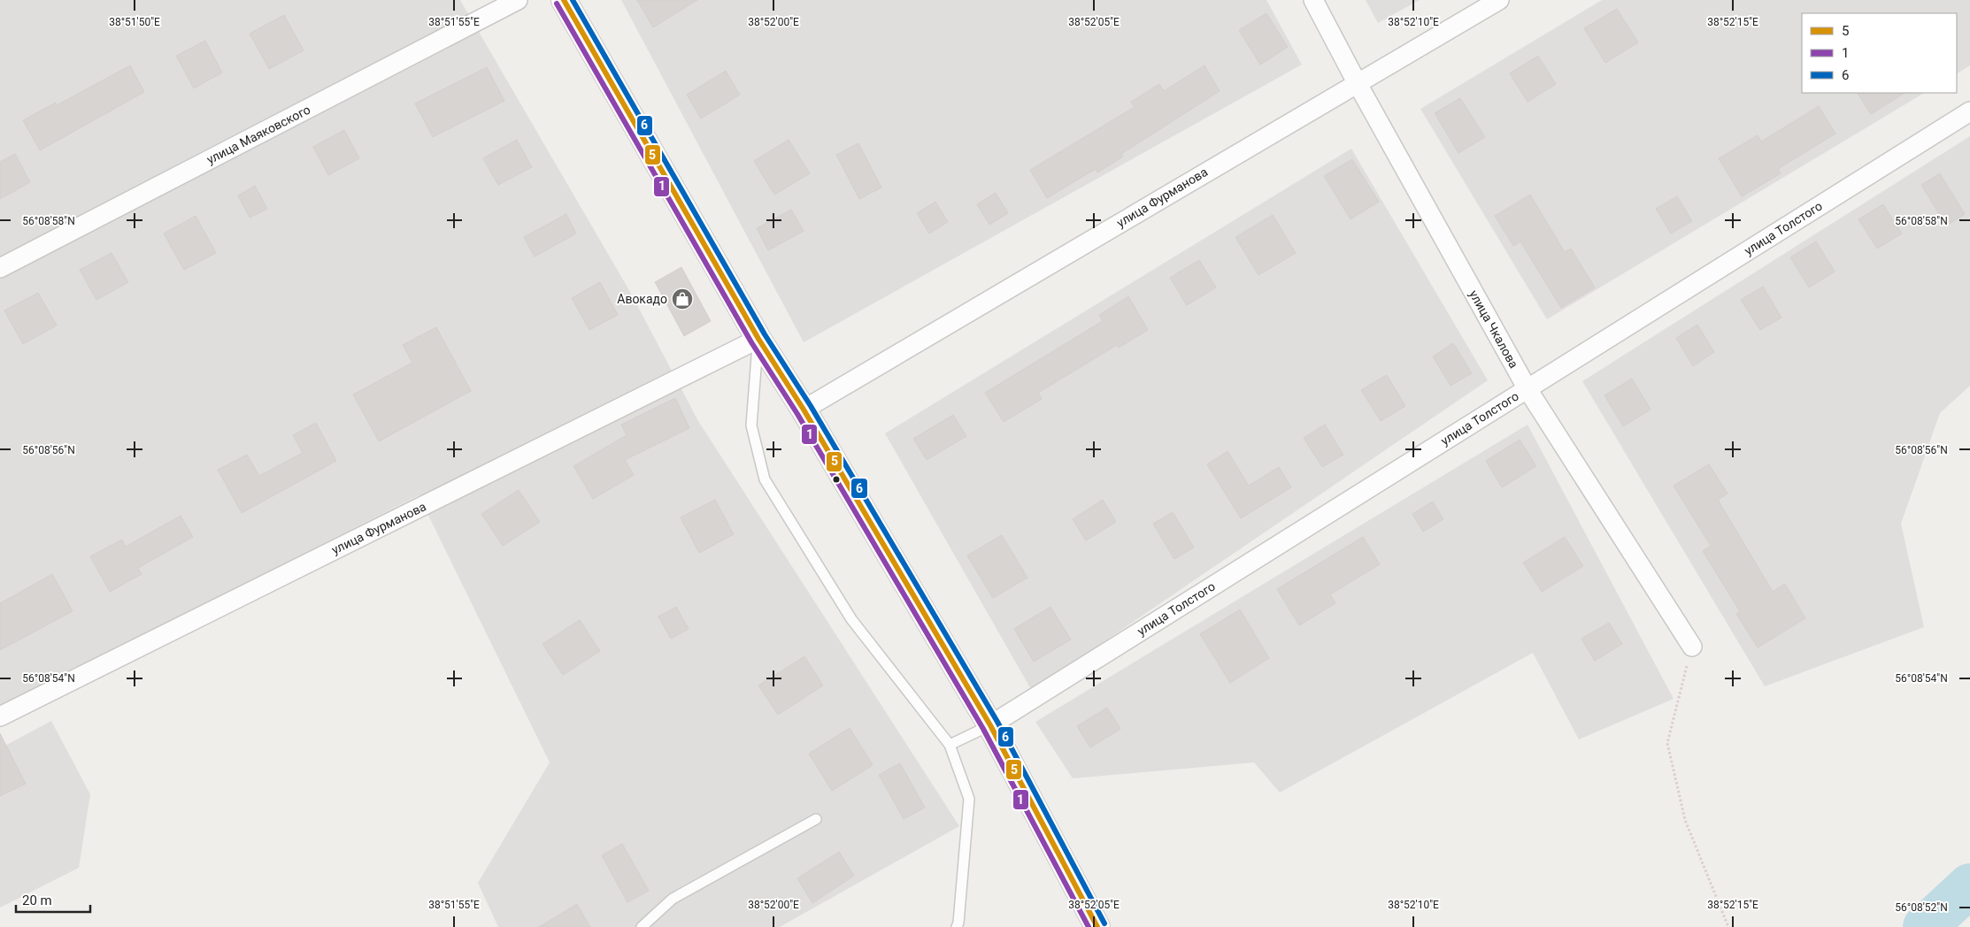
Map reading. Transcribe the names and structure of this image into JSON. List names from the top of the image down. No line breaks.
{"streets":{"street":["улица Маяковского","улица Фурманова","улица Толстого","улица Чкалова"]},"crossings":[["улица Фурманова","улица Чкалова"],["улица Толстого","улица Чкалова"]],"places":{"shop":["Авокадо"]},"lines":["transit line 5","transit line 6","transit line 1"],"legend":["5","1","6"],"scale_bar":"20 m","coordinates":["38°51'50\"E","38°51'55\"E","38°52'00\"E","38°52'05\"E","38°52'10\"E","38°52'15\"E","56°08'58\"N","56°08'56\"N","56°08'54\"N","56°08'52\"N"]}
